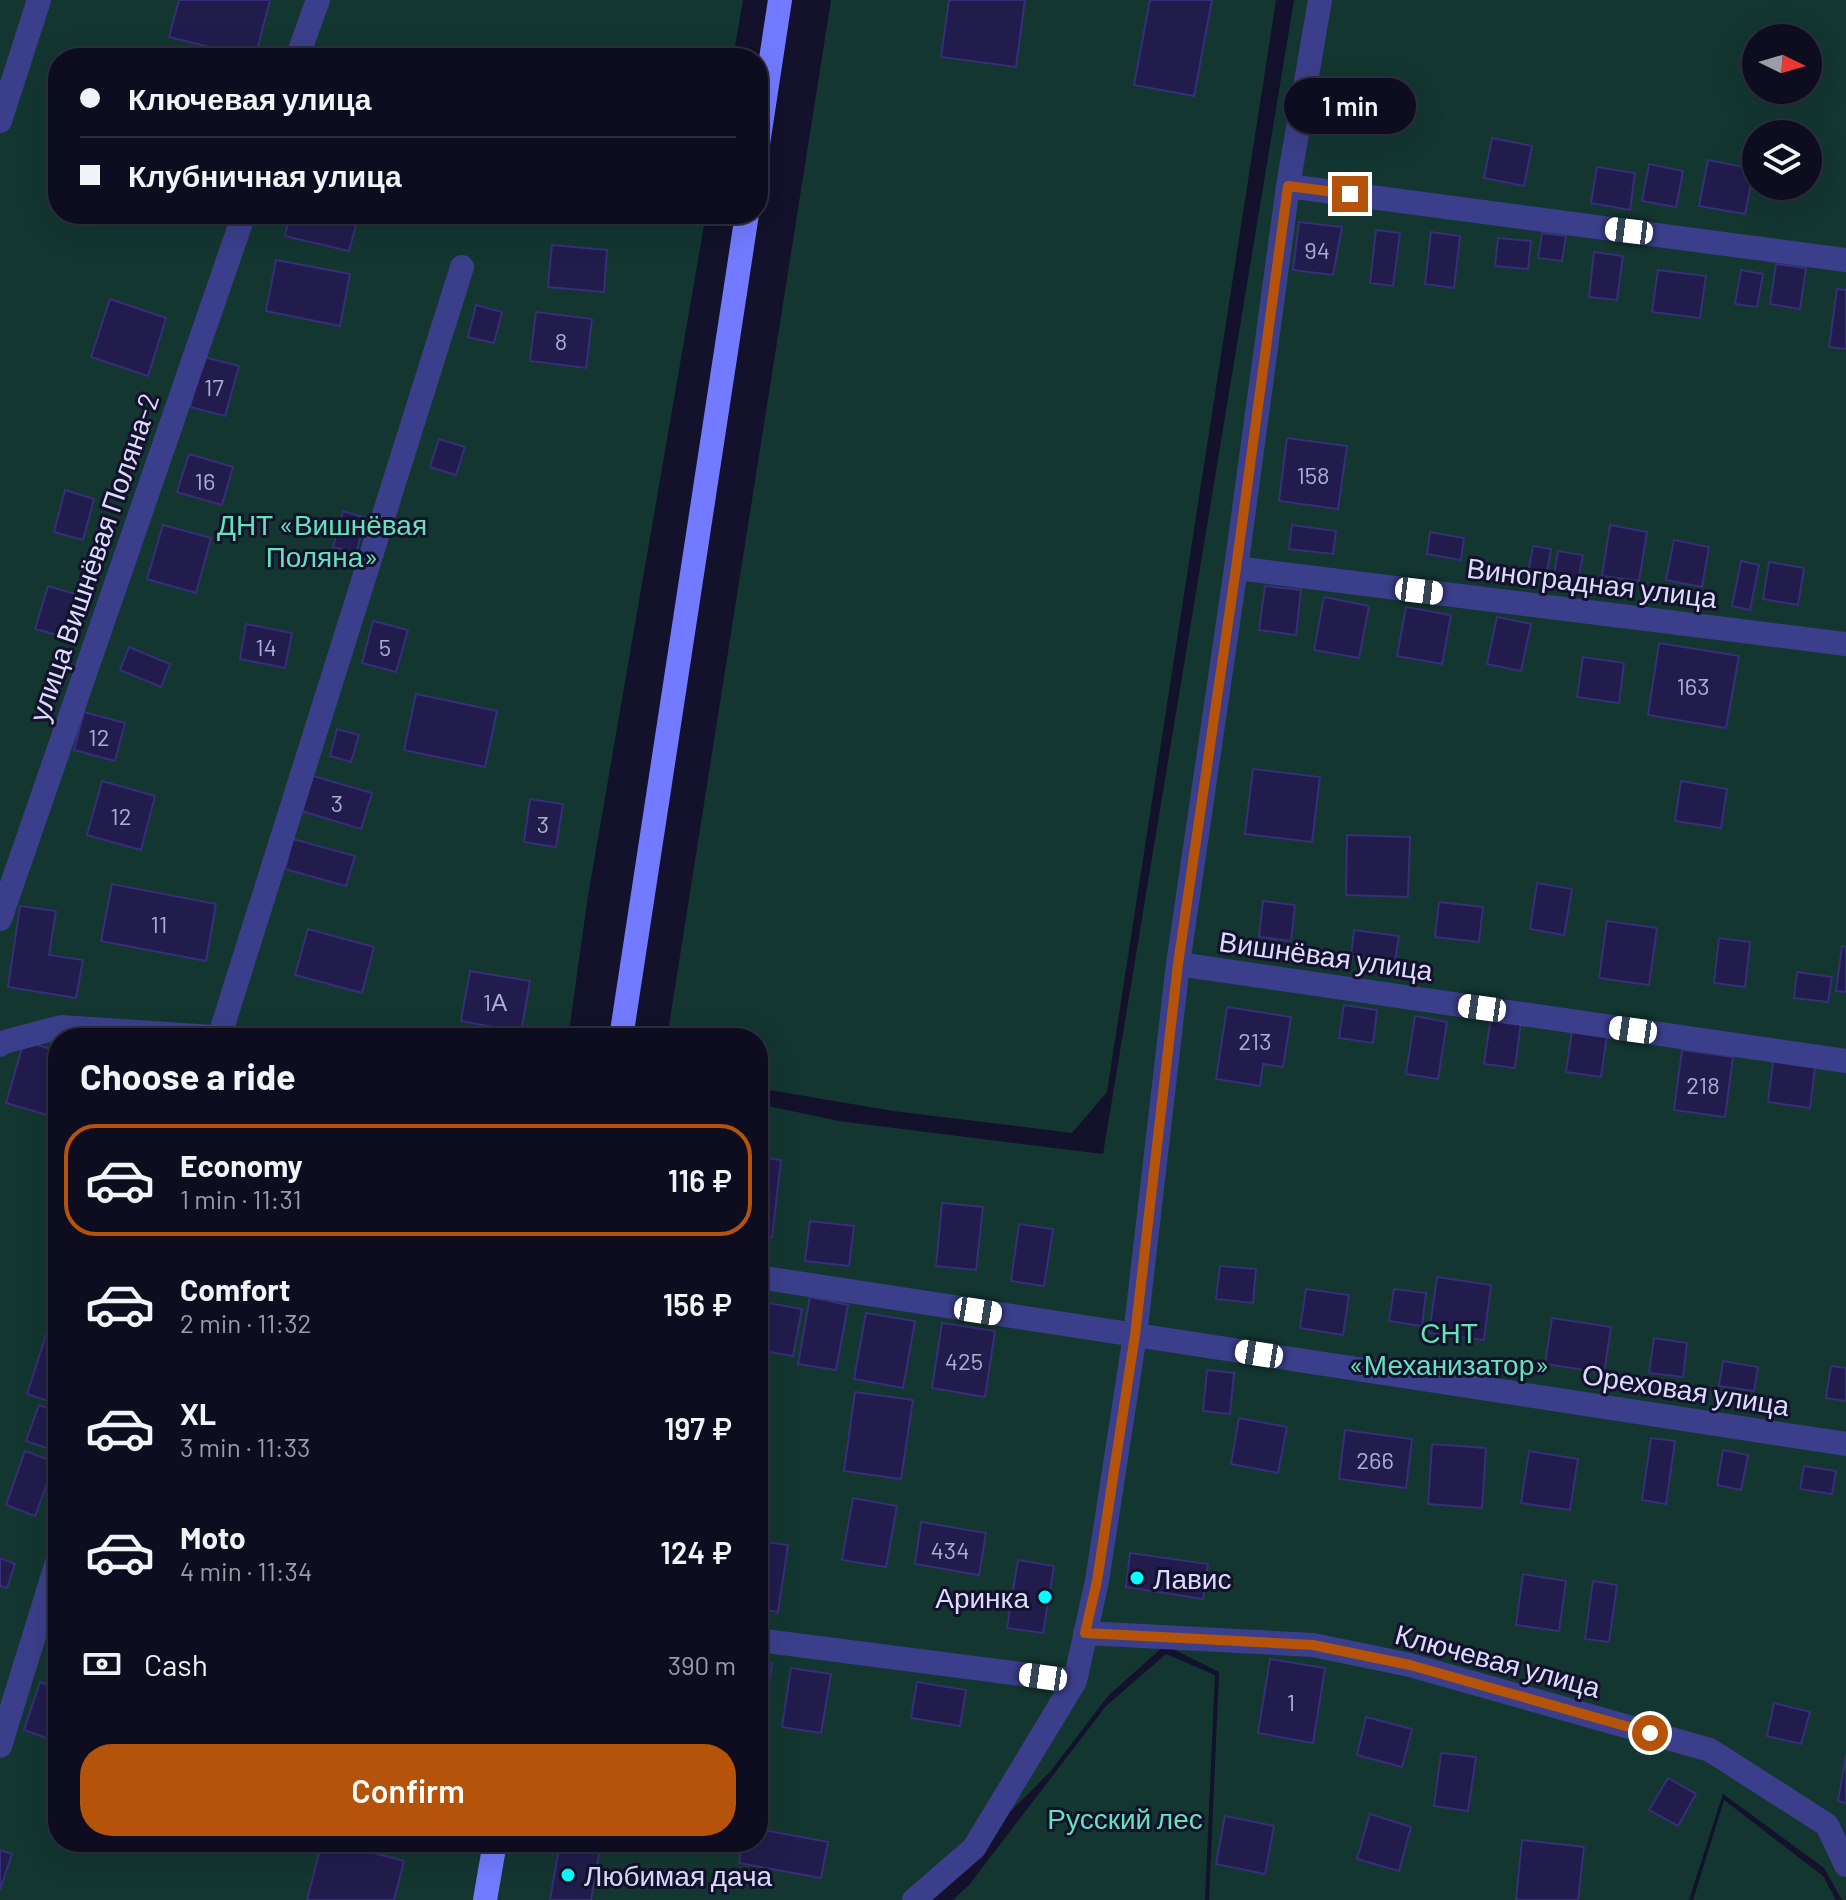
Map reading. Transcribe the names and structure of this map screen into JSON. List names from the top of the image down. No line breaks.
{"streets":{"street":["улица Вишнёвая Поляна-2","Виноградная улица","Вишнёвая улица","Ореховая улица","Ключевая улица"]},"parks":["ДНТ «Вишнёвая Поляна»","СНТ «Механизатор»","Русский лес"],"places":["Лавис","Аринка","Любимая дача"],"house_numbers":["94","8","17","158","16","14","5","163","12","3","12","3","11","1А","213","218","425","266","434","1"],"north":"right","page":{"banner":["Ключевая улица","Клубничная улица"],"bubble":"1 min","heading":"Choose a ride","list":[{"name":"Economy","note":"1 min · 11:31","value":"116 ₽"},{"name":"Comfort","note":"2 min · 11:32","value":"156 ₽"},{"name":"XL","note":"3 min · 11:33","value":"197 ₽"},{"name":"Moto","note":"4 min · 11:34","value":"124 ₽"}],"pay":["Cash","390 m"],"buttons":"Confirm"}}
